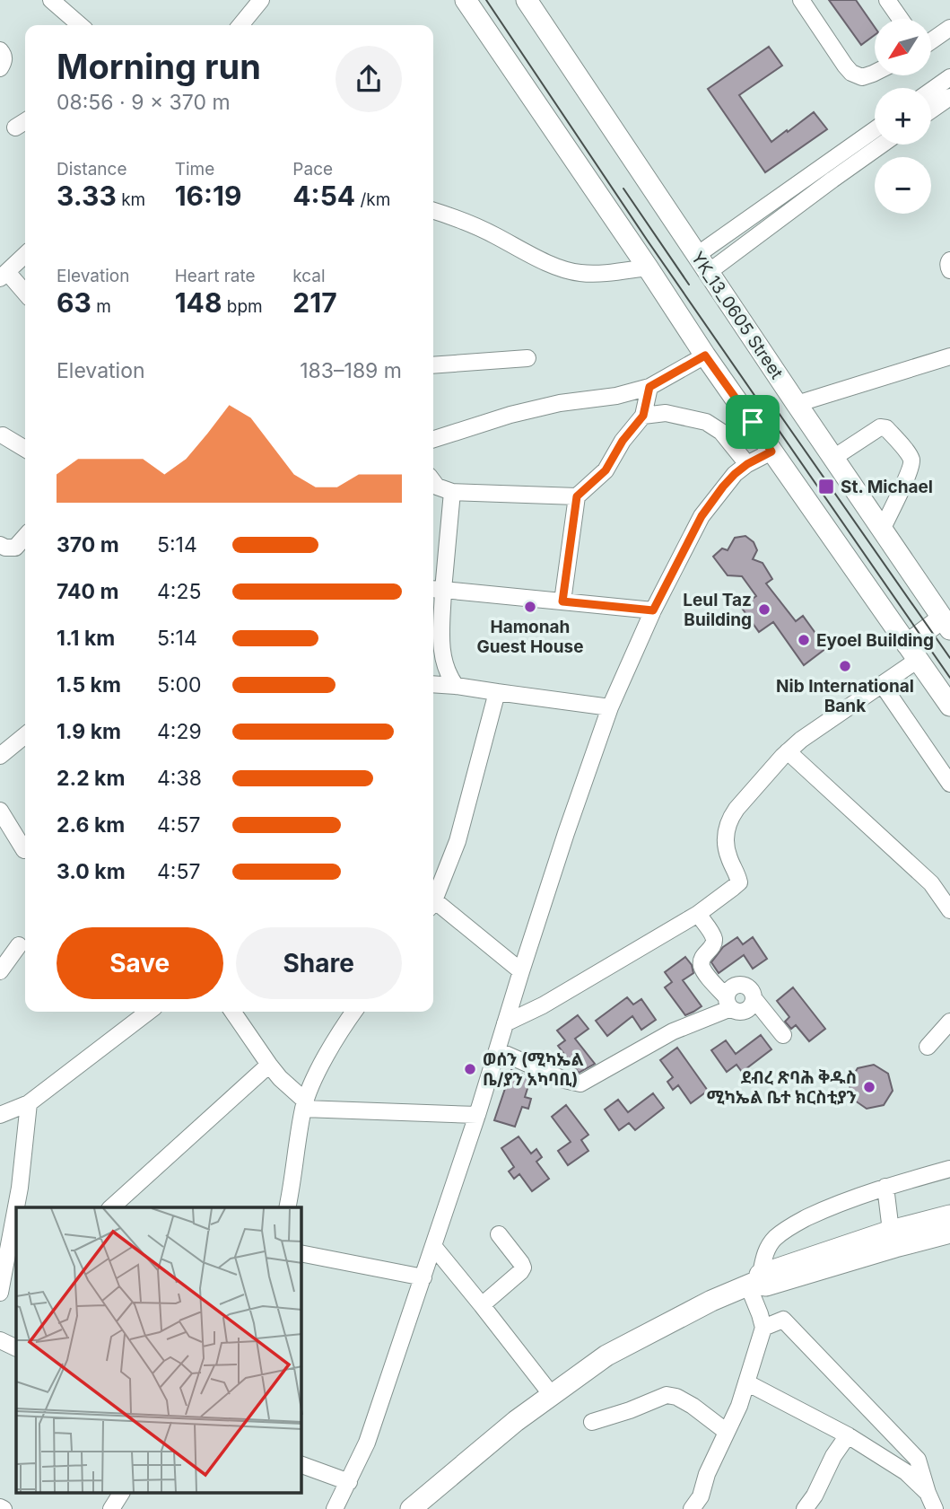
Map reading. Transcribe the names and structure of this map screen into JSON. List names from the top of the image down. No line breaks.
{"streets":{"main road":["YK_13_0605 Street"]},"places":{"transit":["St. Michael"],"other":["Hamonah Guest House","Leul Taz Building","Eyoel Building","Nib International Bank","ወሰን (ሚካኤል ቤ/ያን አካባቢ)","ደብረ ጽባሕ ቅዱስ ሚካኤል ቤተ ክርስቲያን"]},"north":"bottom left","page":{"map_buttons":["+","−"],"heading":["Morning run","08:56 · 9 × 370 m"],"stats":[["Distance","3.33 km"],["Time","16:19"],["Pace","4:54 /km"],["Elevation","63 m"],["Heart rate","148 bpm"],["kcal","217"]],"chart":["Elevation","183–189 m"],"list":[{"name":"370 m","note":"5:14"},{"name":"740 m","note":"4:25"},{"name":"1.1 km","note":"5:14"},{"name":"1.5 km","note":"5:00"},{"name":"1.9 km","note":"4:29"},{"name":"2.2 km","note":"4:38"},{"name":"2.6 km","note":"4:57"},{"name":"3.0 km","note":"4:57"}],"buttons":["Save","Share"]}}
